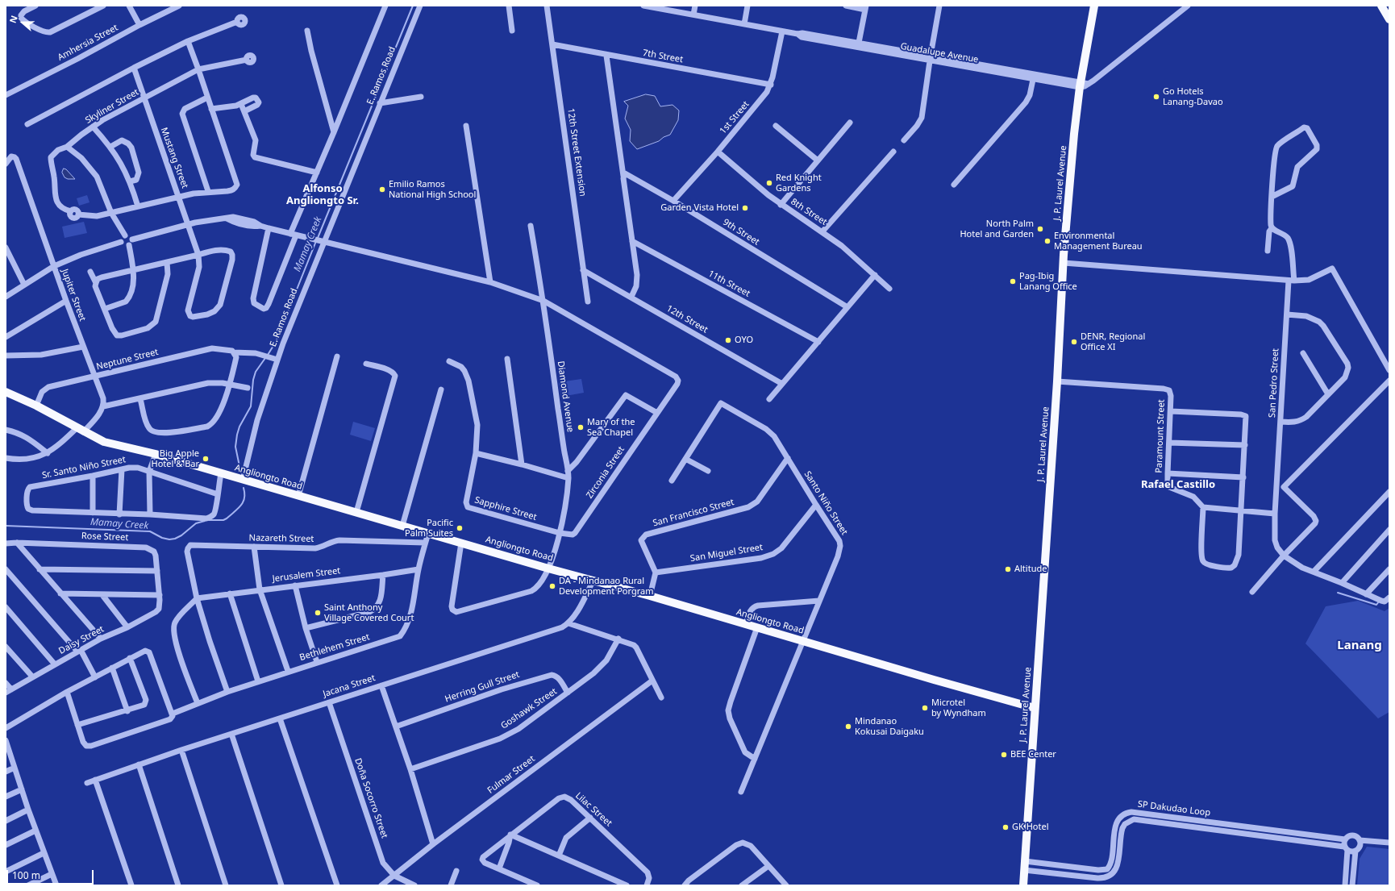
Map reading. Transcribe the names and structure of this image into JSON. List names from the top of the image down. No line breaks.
{"streets":{"main road":["J. P. Laurel Avenue","Angliongto Road"],"street":["Amhersia Street","Guadalupe Avenue","7th Street","E. Ramos Road","Skyliner Street","1st Street","12th Street Extension","Mustang Street","8th Street","9th Street","11th Street","Jupiter Street","12th Street","Neptune Street","San Pedro Street","Diamond Avenue","Paramount Street","Sr. Santo Niño Street","Zirconia Street","Santo Niño Street","Sapphire Street","San Francisco Street","Rose Street","Nazareth Street","San Miguel Street","Jerusalem Street","Daisy Street","Bethlehem Street","Jacana Street","Herring Gull Street","Goshawk Street","Fulmar Street","Doña Socorro Street","SP Dakudao Loop","Lilac Street"]},"crossings":[["Guadalupe Avenue","1st Street"],["Guadalupe Avenue","J. P. Laurel Avenue"],["7th Street","1st Street"],["7th Street","12th Street Extension"],["E. Ramos Road","Neptune Street"],["E. Ramos Road","Angliongto Road"],["Skyliner Street","Mustang Street"],["1st Street","8th Street"],["1st Street","9th Street"],["12th Street Extension","12th Street"],["J. P. Laurel Avenue","Paramount Street"],["J. P. Laurel Avenue","Angliongto Road"],["Jupiter Street","Neptune Street"],["Neptune Street","Angliongto Road"],["Diamond Avenue","Zirconia Street"],["Diamond Avenue","Angliongto Road"],["Diamond Avenue","Sapphire Street"],["Zirconia Street","Sapphire Street"],["Angliongto Road","Santo Niño Street"],["Angliongto Road","Bethlehem Street"],["Santo Niño Street","San Francisco Street"],["Santo Niño Street","San Miguel Street"],["San Francisco Street","San Miguel Street"],["Rose Street","Daisy Street"],["Nazareth Street","Jerusalem Street"],["Nazareth Street","Bethlehem Street"],["Jerusalem Street","Bethlehem Street"],["Jacana Street","Doña Socorro Street"],["Herring Gull Street","Goshawk Street"],["Fulmar Street","Doña Socorro Street"]],"districts":["Alfonso Angliongto Sr.","Rafael Castillo","Lanang"],"water":["Mamay Creek"],"places":["Go Hotels Lanang-Davao","Red Knight Gardens","Emilio Ramos National High School","Garden Vista Hotel","North Palm Hotel and Garden","Environmental Management Bureau","Pag-Ibig Lanang Office","OYO","DENR, Regional Office XI","Mary of the Sea Chapel","Big Apple Hotel & Bar","Pacific Palm Suites","Altitude","DA - Mindanao Rural Development Porgram","Saint Anthony Village Covered Court","Microtel by Wyndham","Mindanao Kokusai Daigaku","BEE Center","GK Hotel"],"scale_bar":"100 m","north":"left"}
